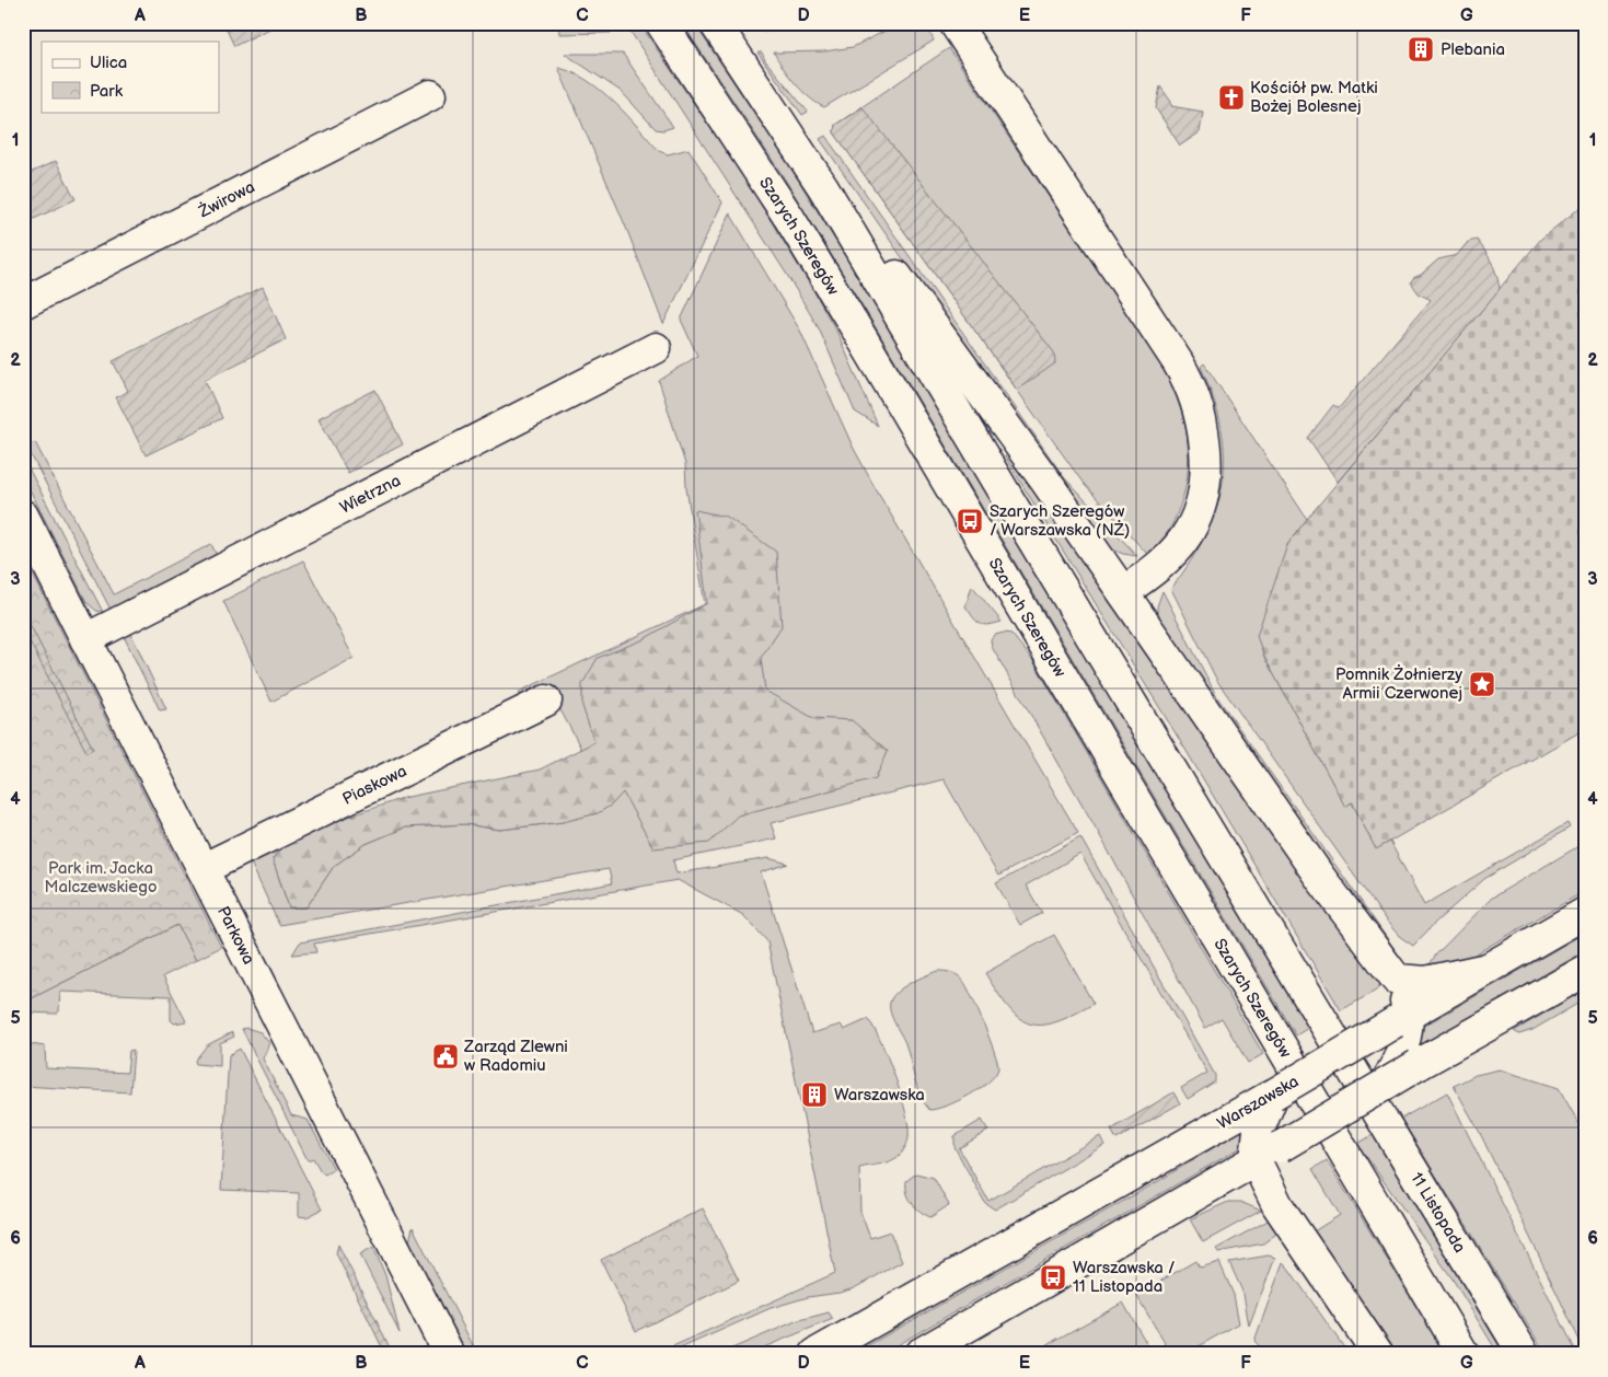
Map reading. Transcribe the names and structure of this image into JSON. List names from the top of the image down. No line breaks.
{"streets":{"main road":["Żwirowa","Szarych Szeregów","Wietrzna","Piaskowa","Parkowa","Warszawska","11 Listopada"]},"crossings":[["Wietrzna","Parkowa"],["Piaskowa","Parkowa"]],"parks":["Park im. Jacka Malczewskiego"],"places":{"building":["Plebania","Warszawska"],"church":["Kościół pw. Matki Bożej Bolesnej"],"bus stop":["Szarych Szeregów / Warszawska (NŻ)","Warszawska / 11 Listopada"],"place":["Pomnik Żołnierzy Armii Czerwonej"],"public building":["Zarząd Zlewni w Radomiu"]},"legend":["Ulica","Park"],"grid":{"columns":["A","B","C","D","E","F","G"],"rows":["1","2","3","4","5","6"]}}
